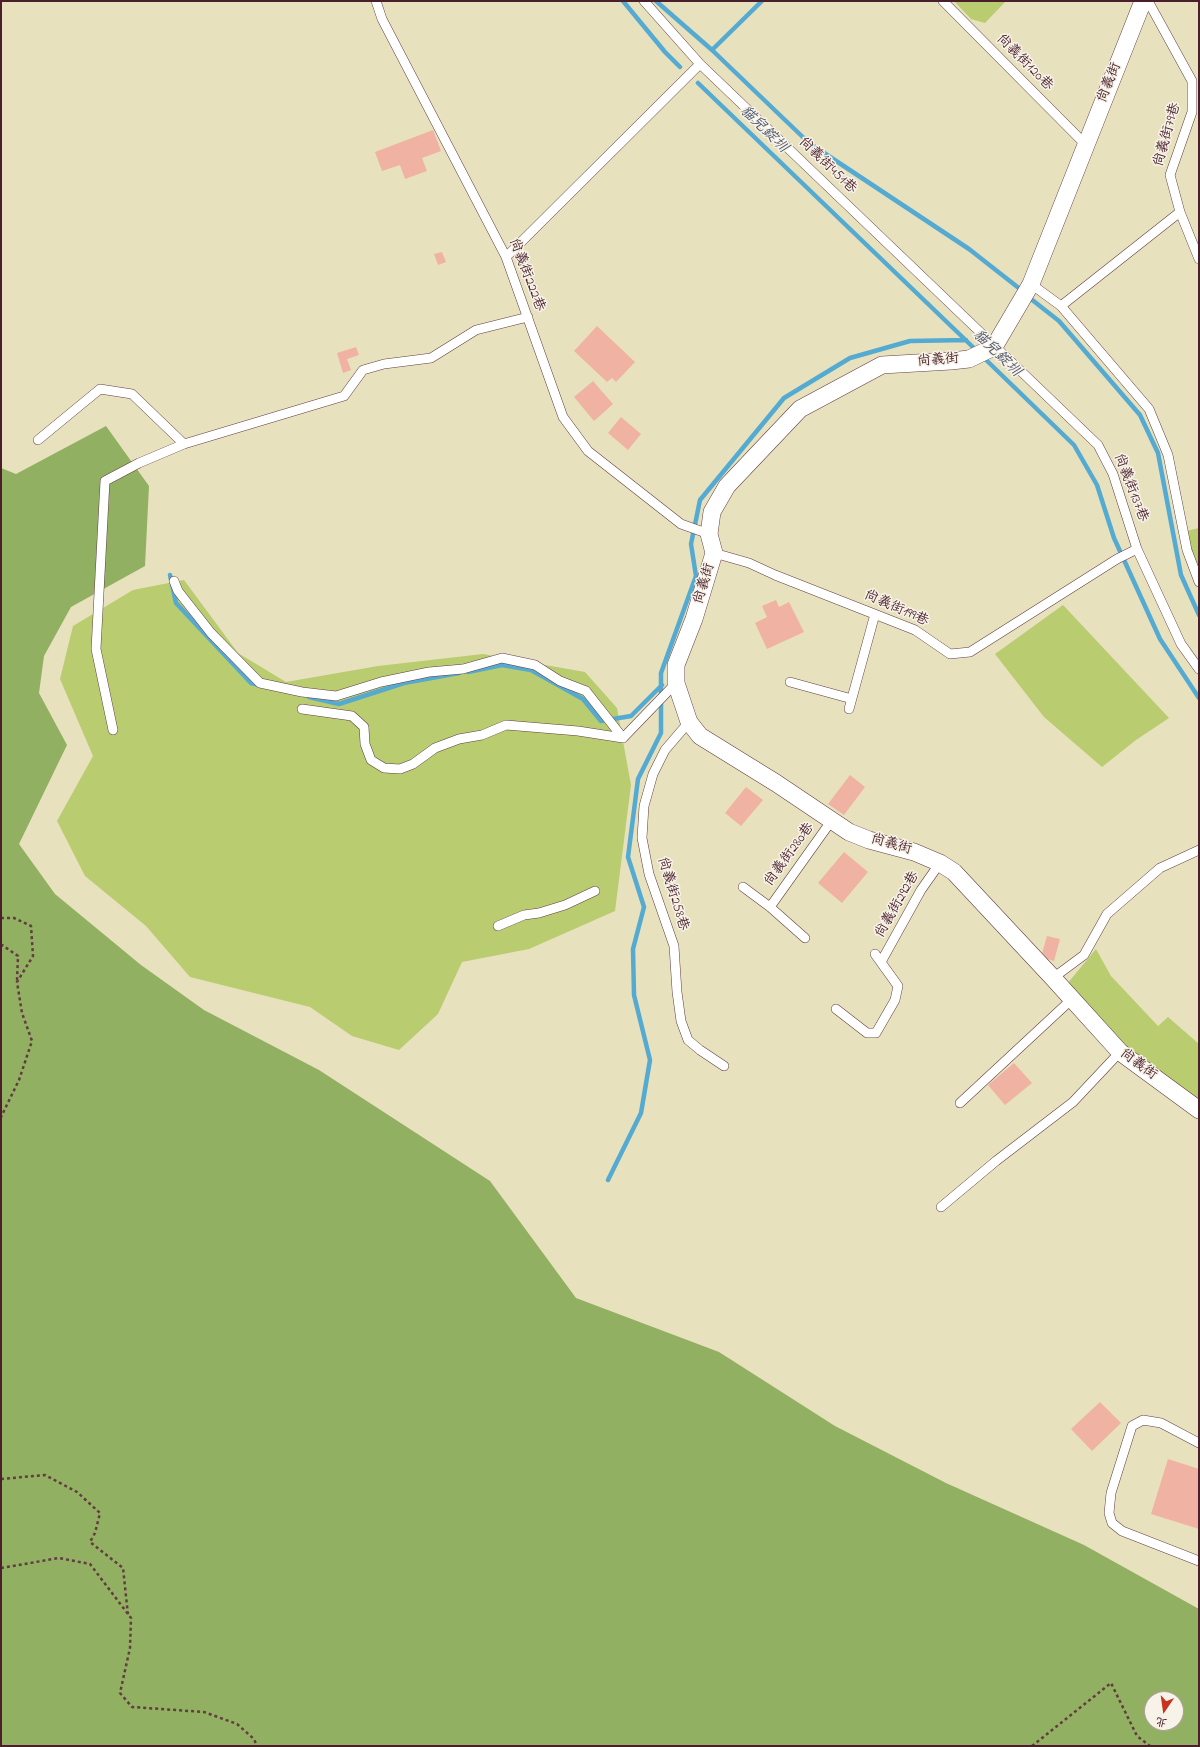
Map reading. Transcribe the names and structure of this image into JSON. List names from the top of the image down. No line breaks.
{"streets":{"street":["尚義街"],"lane":["尚義街120巷","尚義街79巷","尚義街451巷","尚義街222巷","尚義街137巷","尚義街199巷","尚義街280巷","尚義街258巷","尚義街292巷"]},"crossings":[["尚義街120巷","尚義街"],["尚義街","尚義街451巷"],["尚義街","尚義街222巷"],["尚義街","尚義街137巷"],["尚義街","尚義街199巷"],["尚義街","尚義街280巷"],["尚義街","尚義街258巷"],["尚義街","尚義街292巷"],["尚義街451巷","尚義街137巷"],["尚義街137巷","尚義街199巷"]],"water":["貓兒錠圳"],"north":"bottom"}
